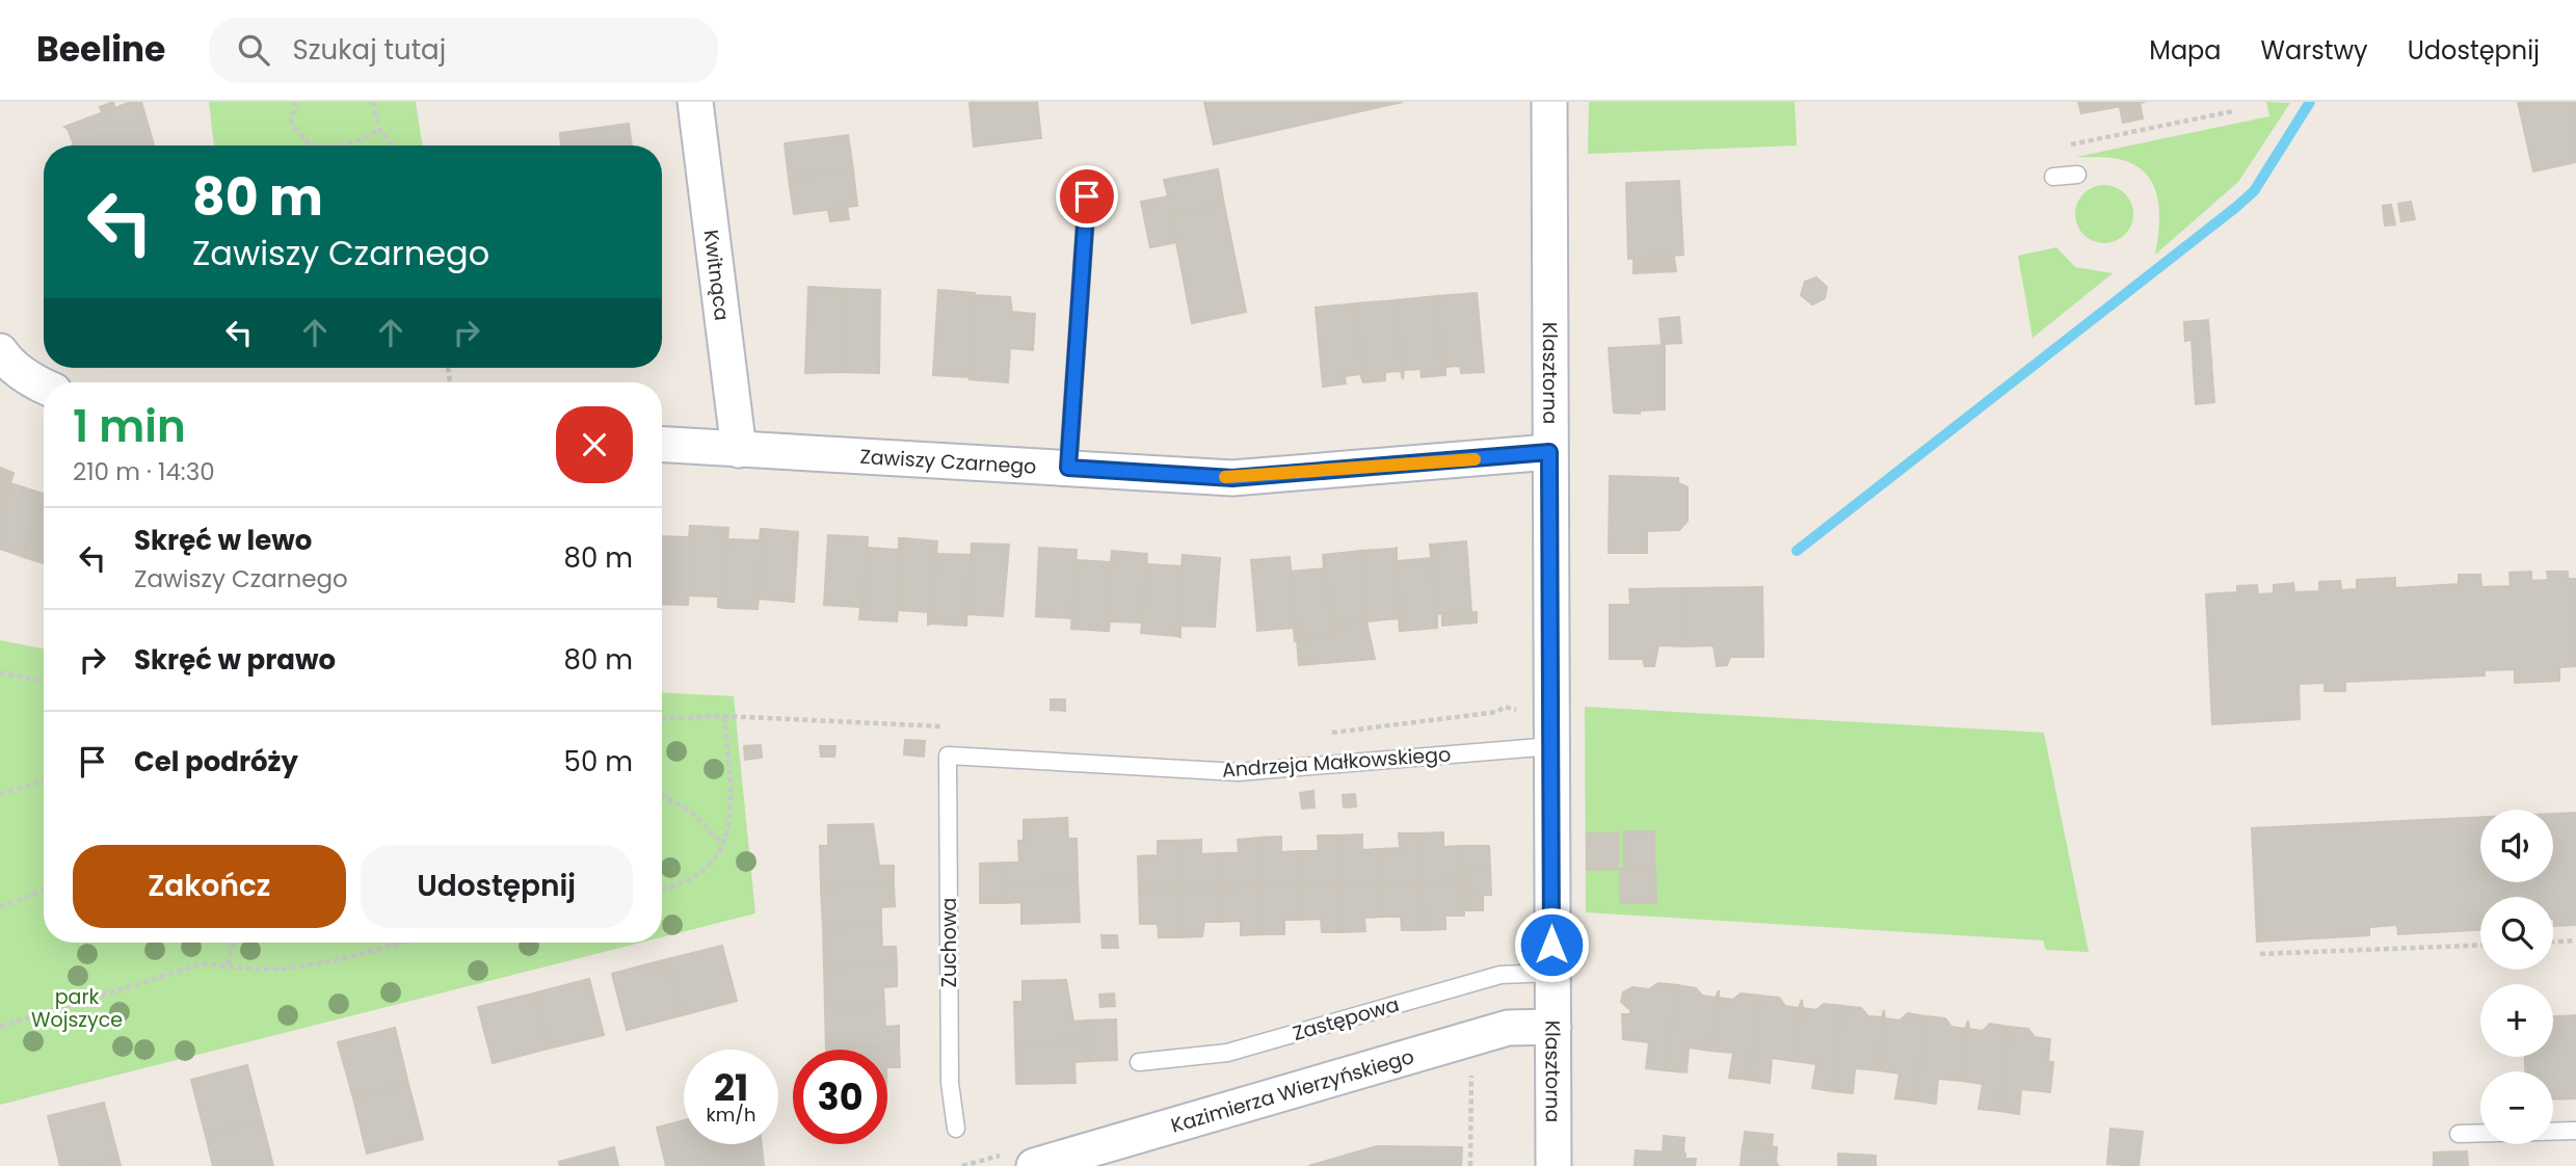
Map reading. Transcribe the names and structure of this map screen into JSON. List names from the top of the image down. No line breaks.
{"streets":{"street":["Kwitnąca","Klasztorna","Zawiszy Czarnego","Kazimierza Wierzyńskiego"],"lane":["Andrzeja Małkowskiego","Zuchowa","Zastępowa"]},"crossings":[["Kwitnąca","Zawiszy Czarnego"],["Klasztorna","Zawiszy Czarnego"],["Klasztorna","Andrzeja Małkowskiego"],["Klasztorna","Zastępowa"],["Klasztorna","Kazimierza Wierzyńskiego"],["Andrzeja Małkowskiego","Zuchowa"]],"parks":["park Wojszyce"],"page":{"header":"Beeline","search":"Szukaj tutaj","nav":["Mapa","Warstwy","Udostępnij"],"turn":["80 m","Zawiszy Czarnego"],"heading":["1 min","210 m · 14:30"],"list":[{"name":"Skręć w lewo","note":"Zawiszy Czarnego","value":"80 m"},{"name":"Skręć w prawo","value":"80 m"},{"name":"Cel podróży","value":"50 m"}],"map_buttons":["+","−"],"buttons":["Zakończ","Udostępnij"],"speed":"21 km/h","limit":"30"}}
